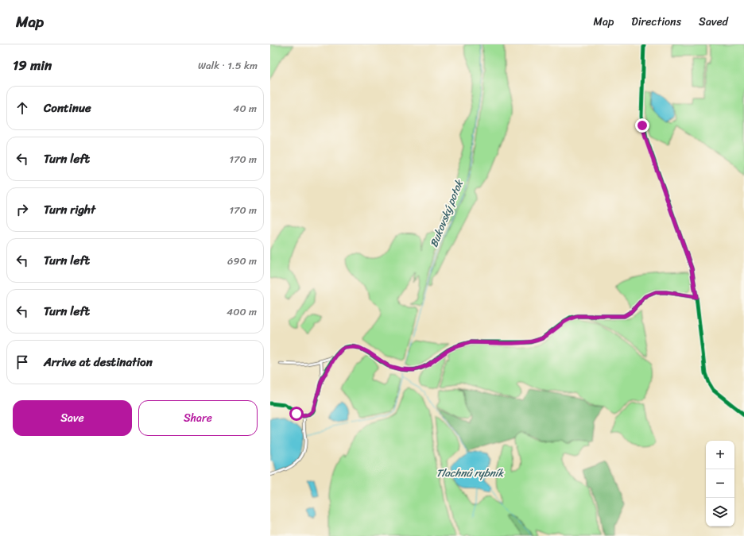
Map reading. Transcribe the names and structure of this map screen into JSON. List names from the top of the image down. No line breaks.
{"water":["Bukovský potok","Tlachnů rybník"],"page":{"header":"Map","nav":["Map","Directions","Saved"],"heading":["19 min","Walk · 1.5 km"],"list":[["Continue","40 m"],["Turn left","170 m"],["Turn right","170 m"],["Turn left","690 m"],["Turn left","400 m"],"Arrive at destination"],"buttons":["Save","Share"],"map_buttons":["+","−"]}}
